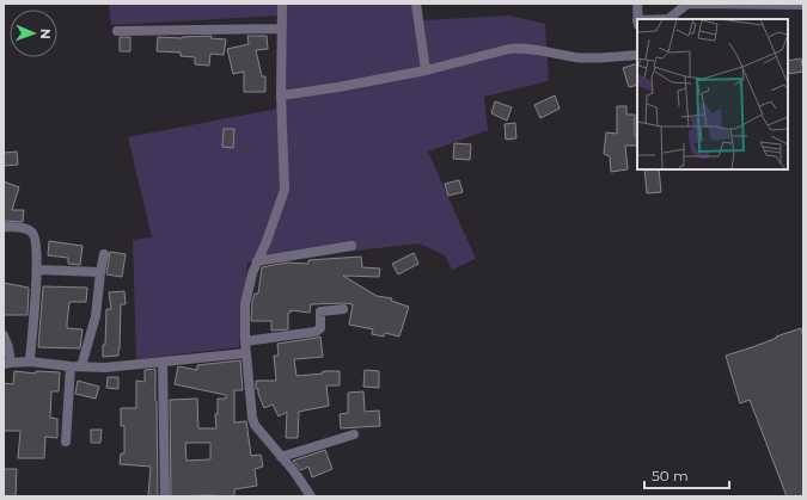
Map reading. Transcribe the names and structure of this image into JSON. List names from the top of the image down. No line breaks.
{"scale_bar":"50 m","north":"right"}
